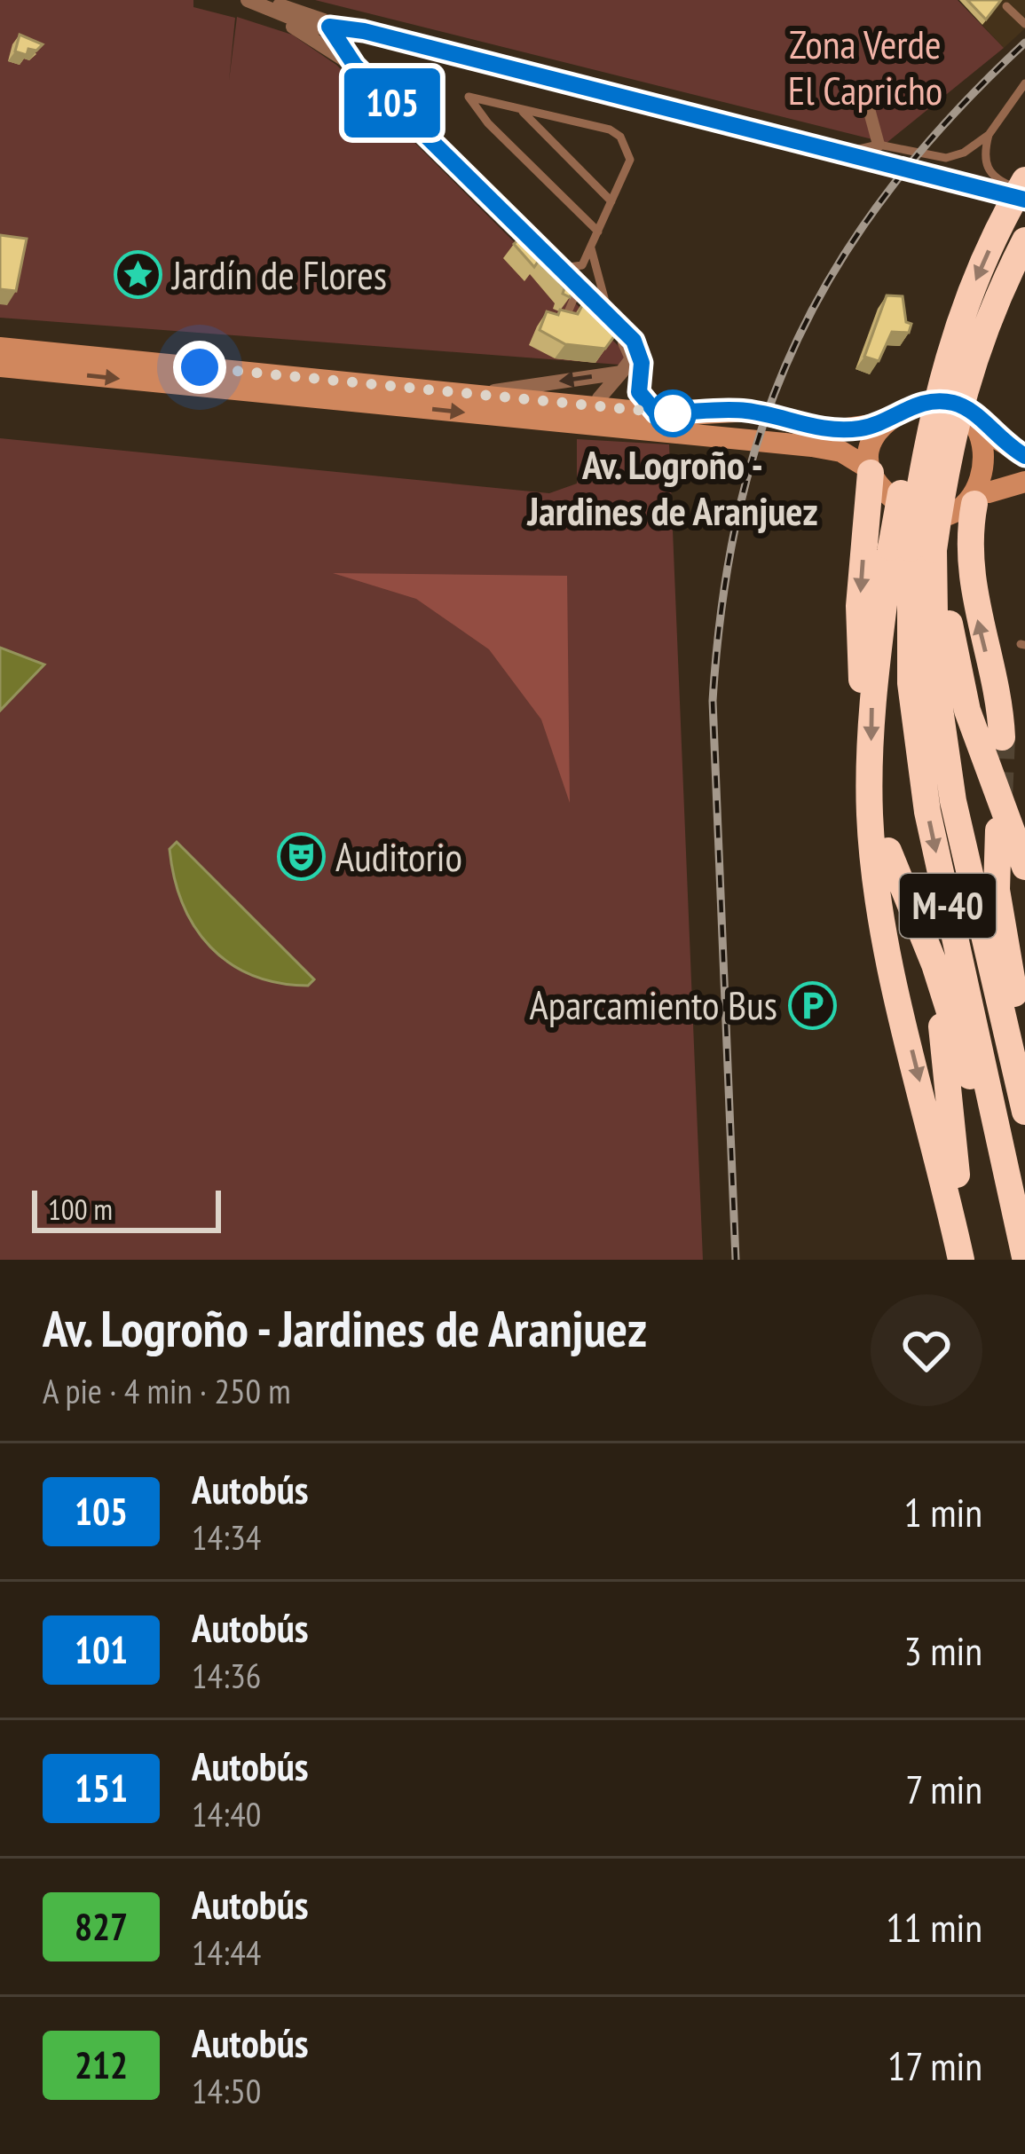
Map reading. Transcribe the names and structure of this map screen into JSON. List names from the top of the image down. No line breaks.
{"streets":{"highway":["M-40"]},"parks":["Zona Verde El Capricho"],"places":{"place":["Jardín de Flores"],"other":["Av. Logroño - Jardines de Aranjuez"],"theatre":["Auditorio"],"parking":["Aparcamiento Bus"]},"lines":["bus line 105"],"scale_bar":"100 m","page":{"on_map":"105","scale":"100 m","heading":["Av. Logroño - Jardines de Aranjuez","A pie · 4 min · 250 m"],"list":[{"mark":"105","name":"Autobús","note":"14:34","value":"1 min"},{"mark":"101","name":"Autobús","note":"14:36","value":"3 min"},{"mark":"151","name":"Autobús","note":"14:40","value":"7 min"},{"mark":"827","name":"Autobús","note":"14:44","value":"11 min"},{"mark":"212","name":"Autobús","note":"14:50","value":"17 min"}]}}
